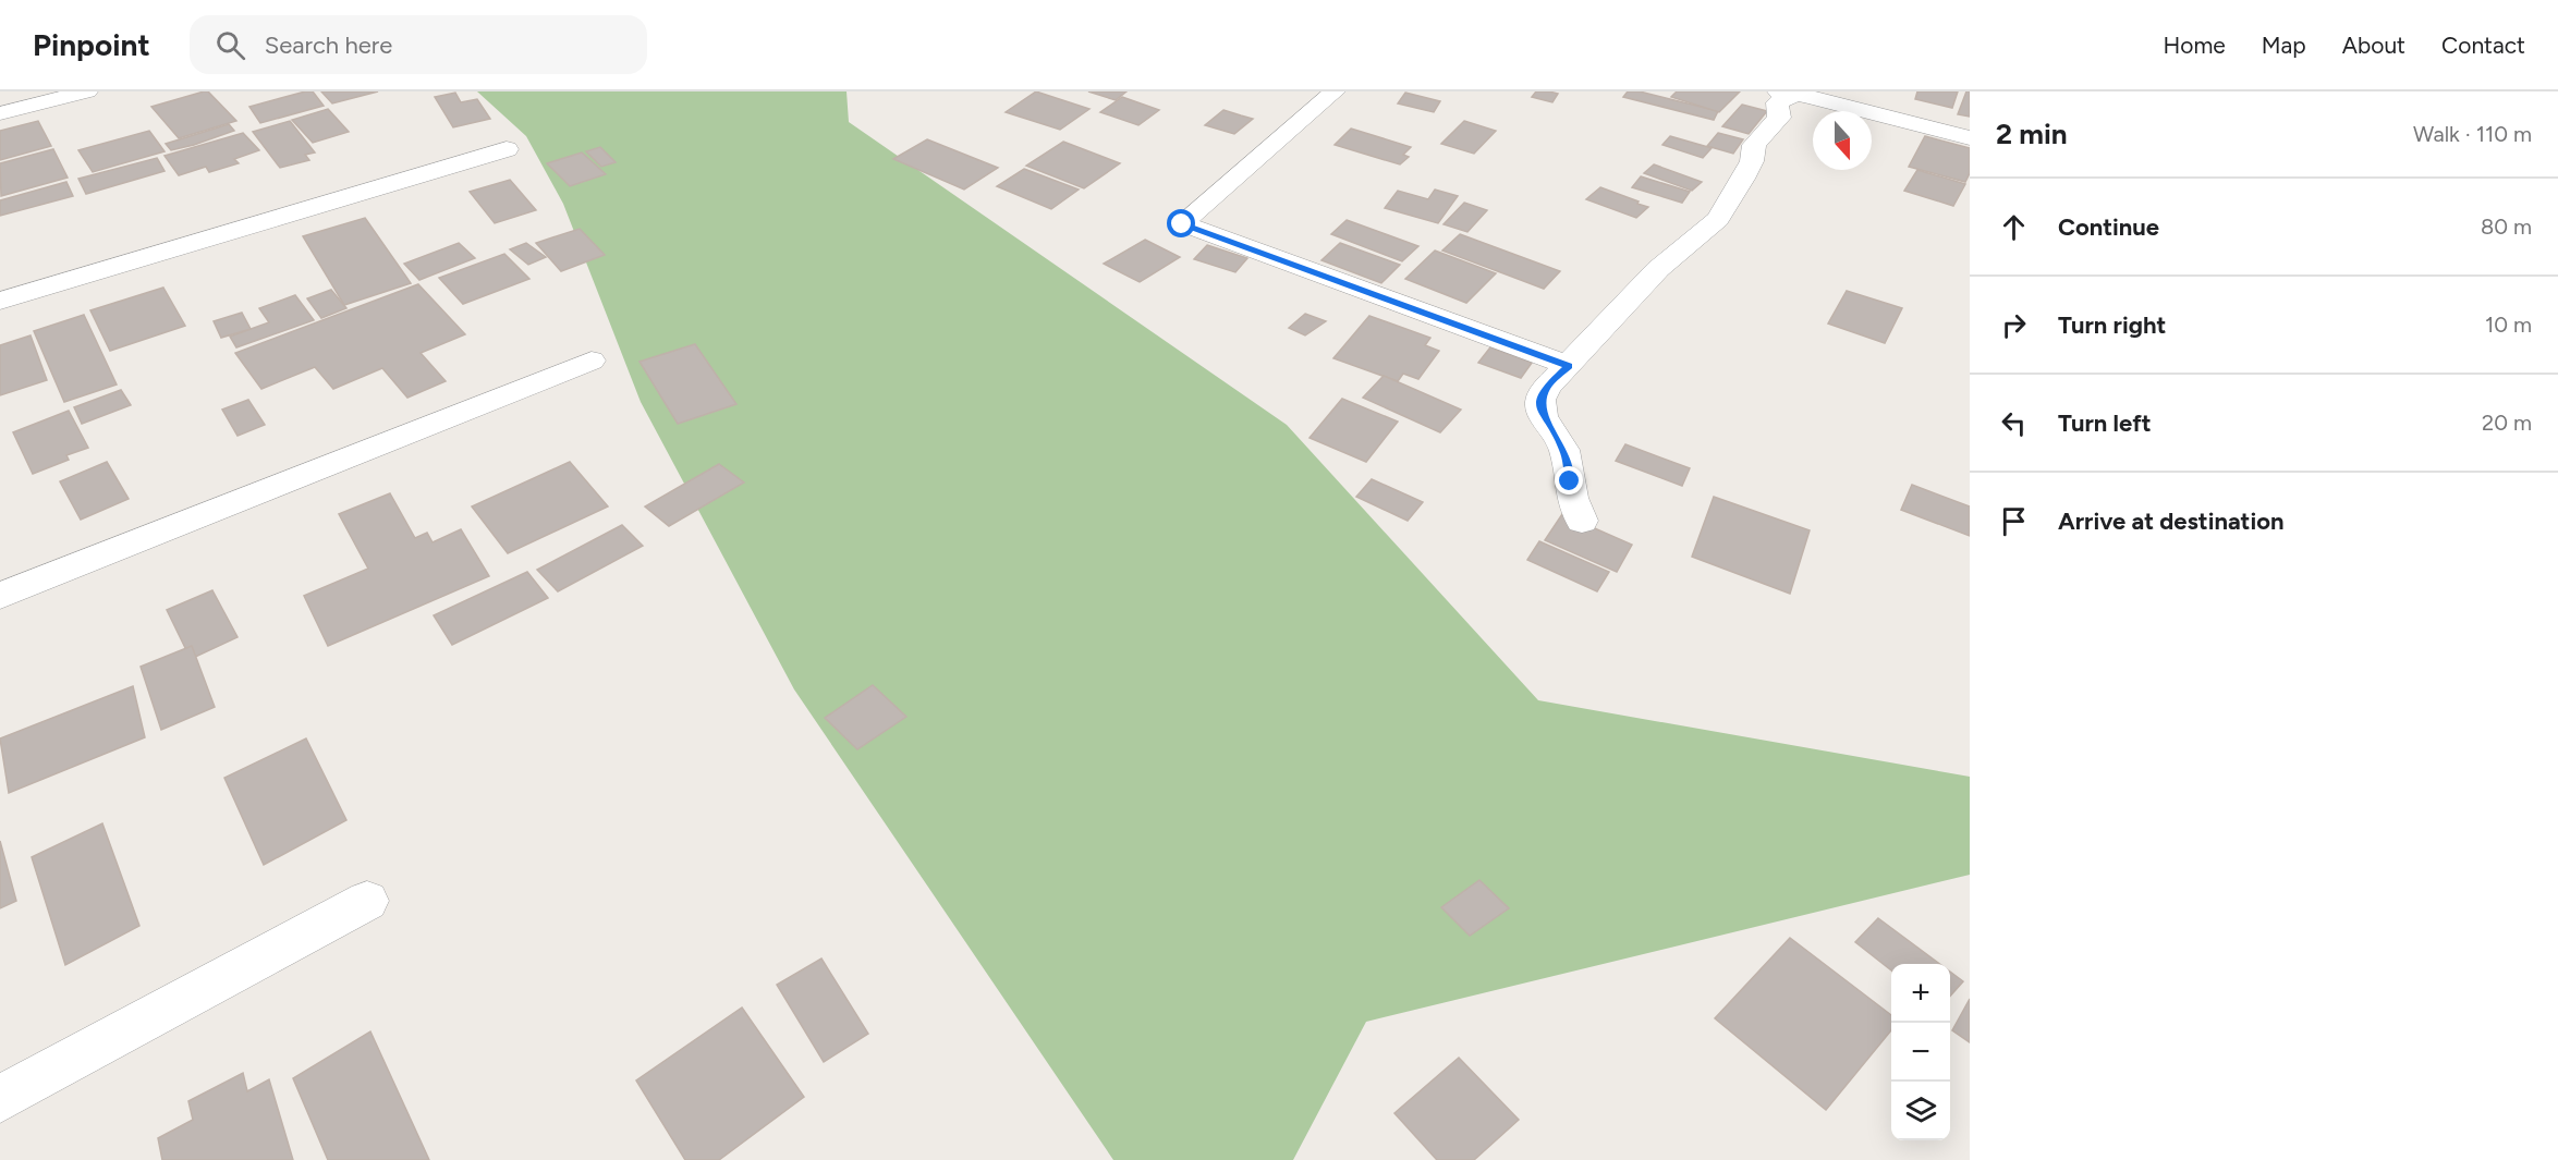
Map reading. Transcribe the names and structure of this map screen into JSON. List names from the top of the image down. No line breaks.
{"north":"bottom","page":{"header":"Pinpoint","search":"Search here","nav":["Home","Map","About","Contact"],"heading":["2 min","Walk · 110 m"],"list":[["Continue","80 m"],["Turn right","10 m"],["Turn left","20 m"],"Arrive at destination"],"map_buttons":["+","−"]}}
